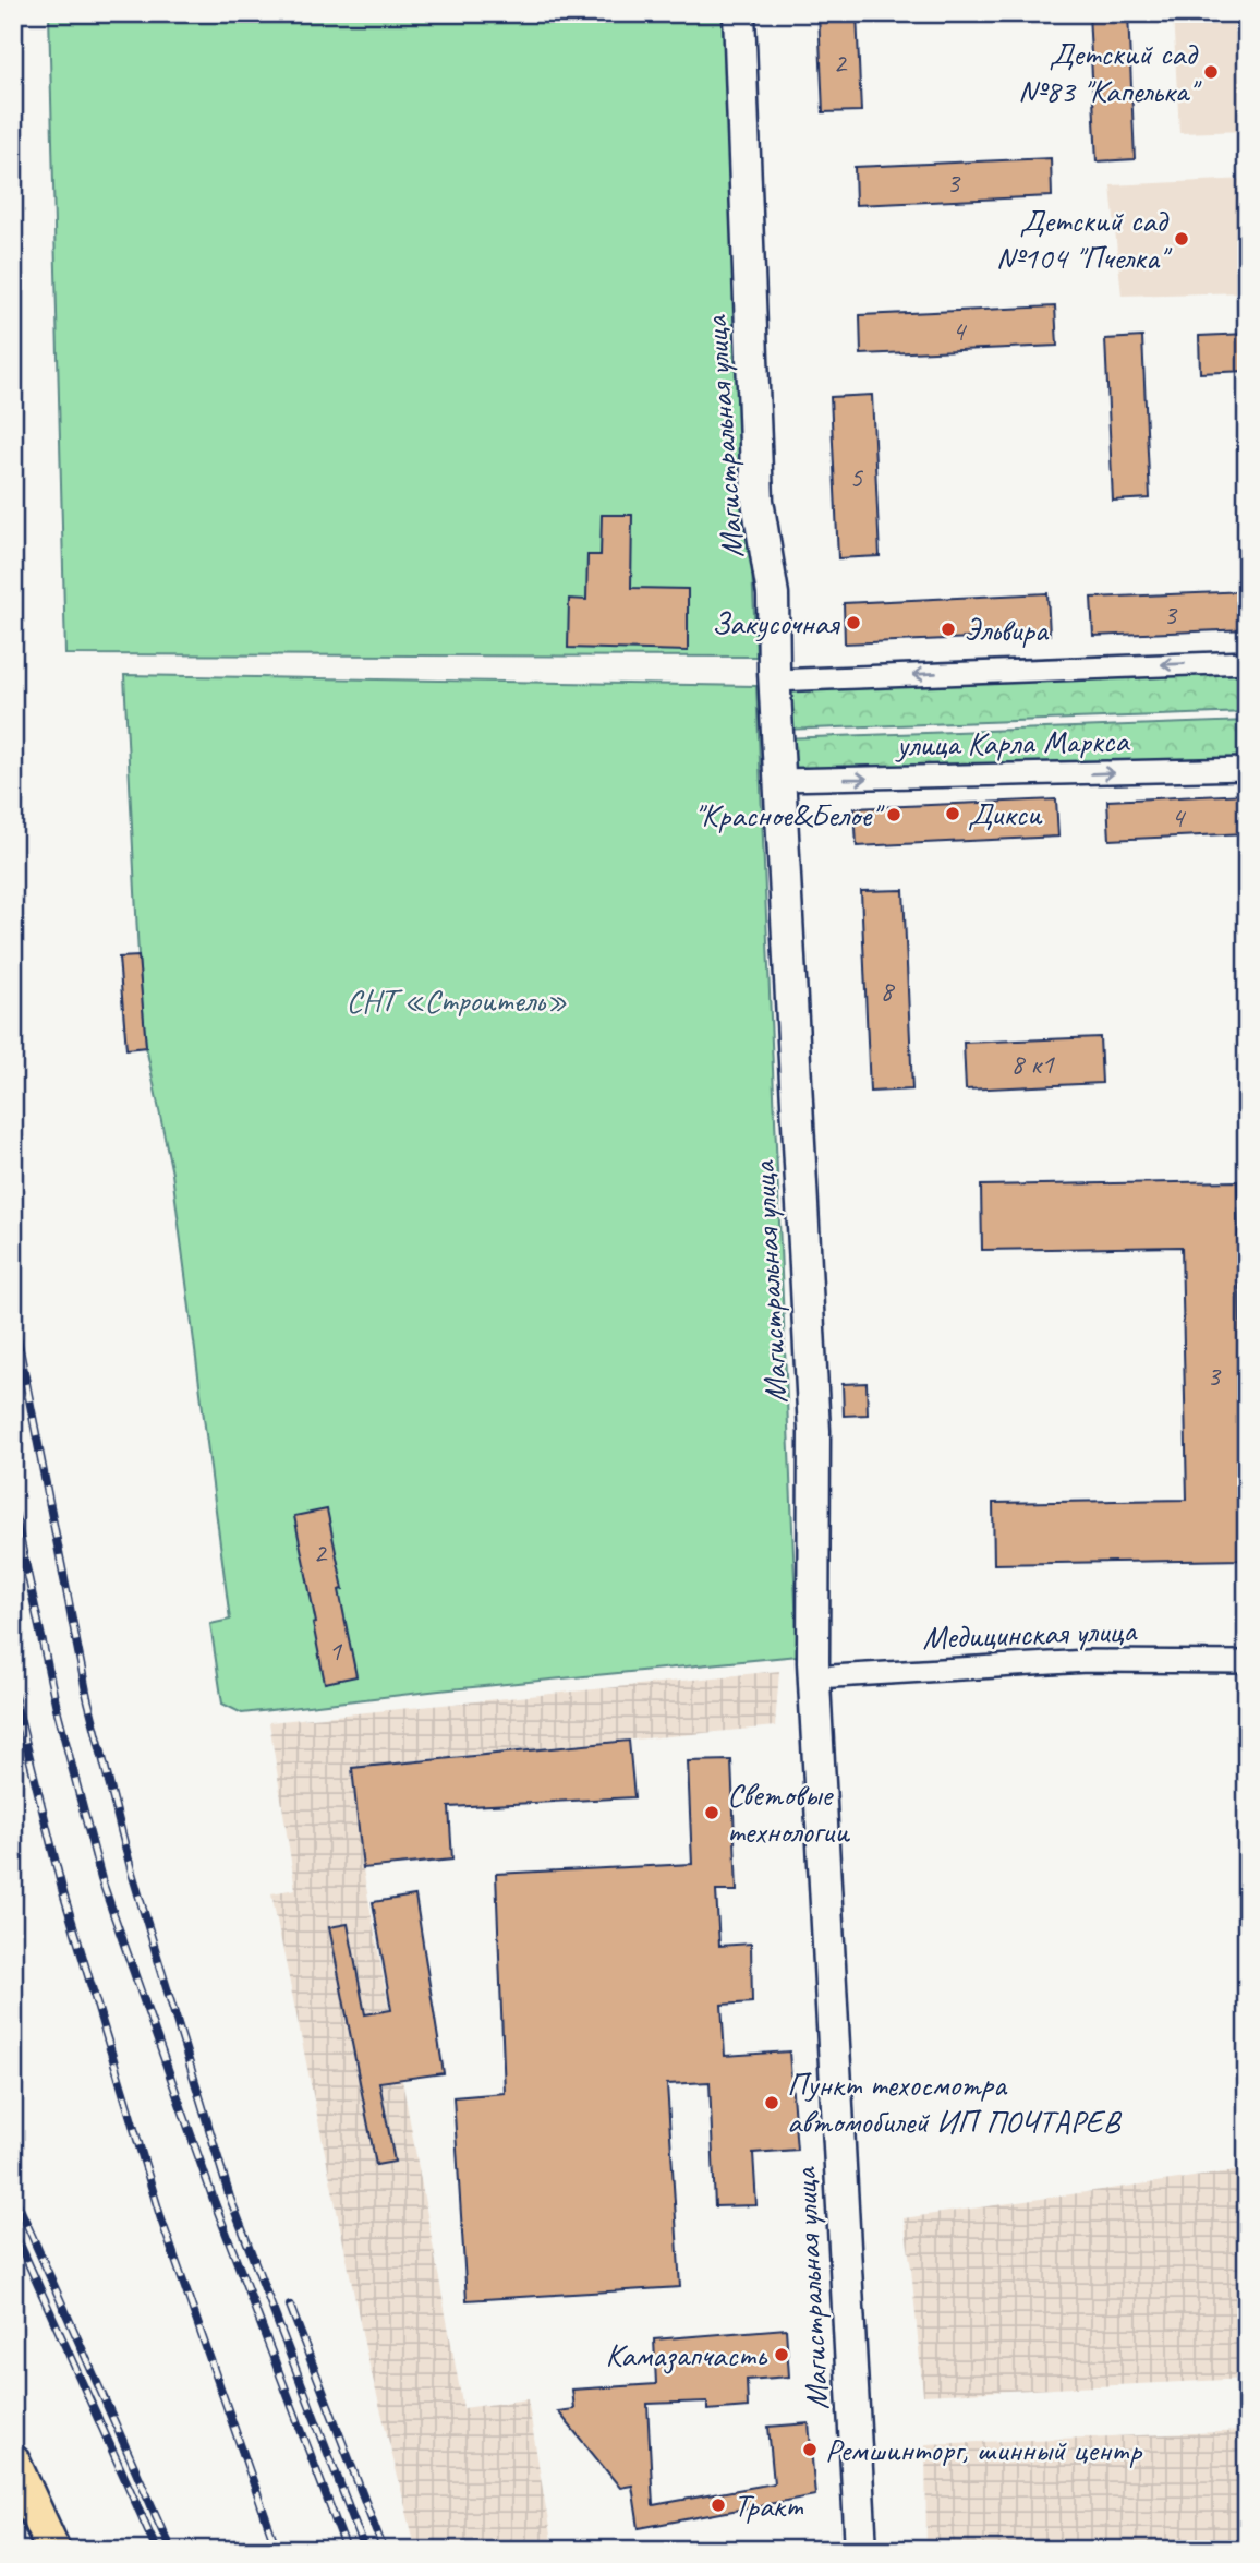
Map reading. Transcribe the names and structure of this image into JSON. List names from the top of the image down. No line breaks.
{"streets":{"street":["Магистральная улица","улица Карла Маркса","Медицинская улица"]},"crossings":[["Магистральная улица","улица Карла Маркса"],["Магистральная улица","Медицинская улица"]],"parks":["СНТ «Строитель»"],"places":["Детский сад №83 \"Капелька\"","Детский сад №104 \"Пчелка\"","Закусочная","Эльвира","Дикси","\"Красное&Белое\"","Световые технологии","Пункт техосмотра автомобилей ИП ПОЧТАРЕВ","Камазапчасть","Ремшинторг, шинный центр","Тракт"],"house_numbers":["2","3","4","5","3","4","8","8 к1","3","2","1"]}
